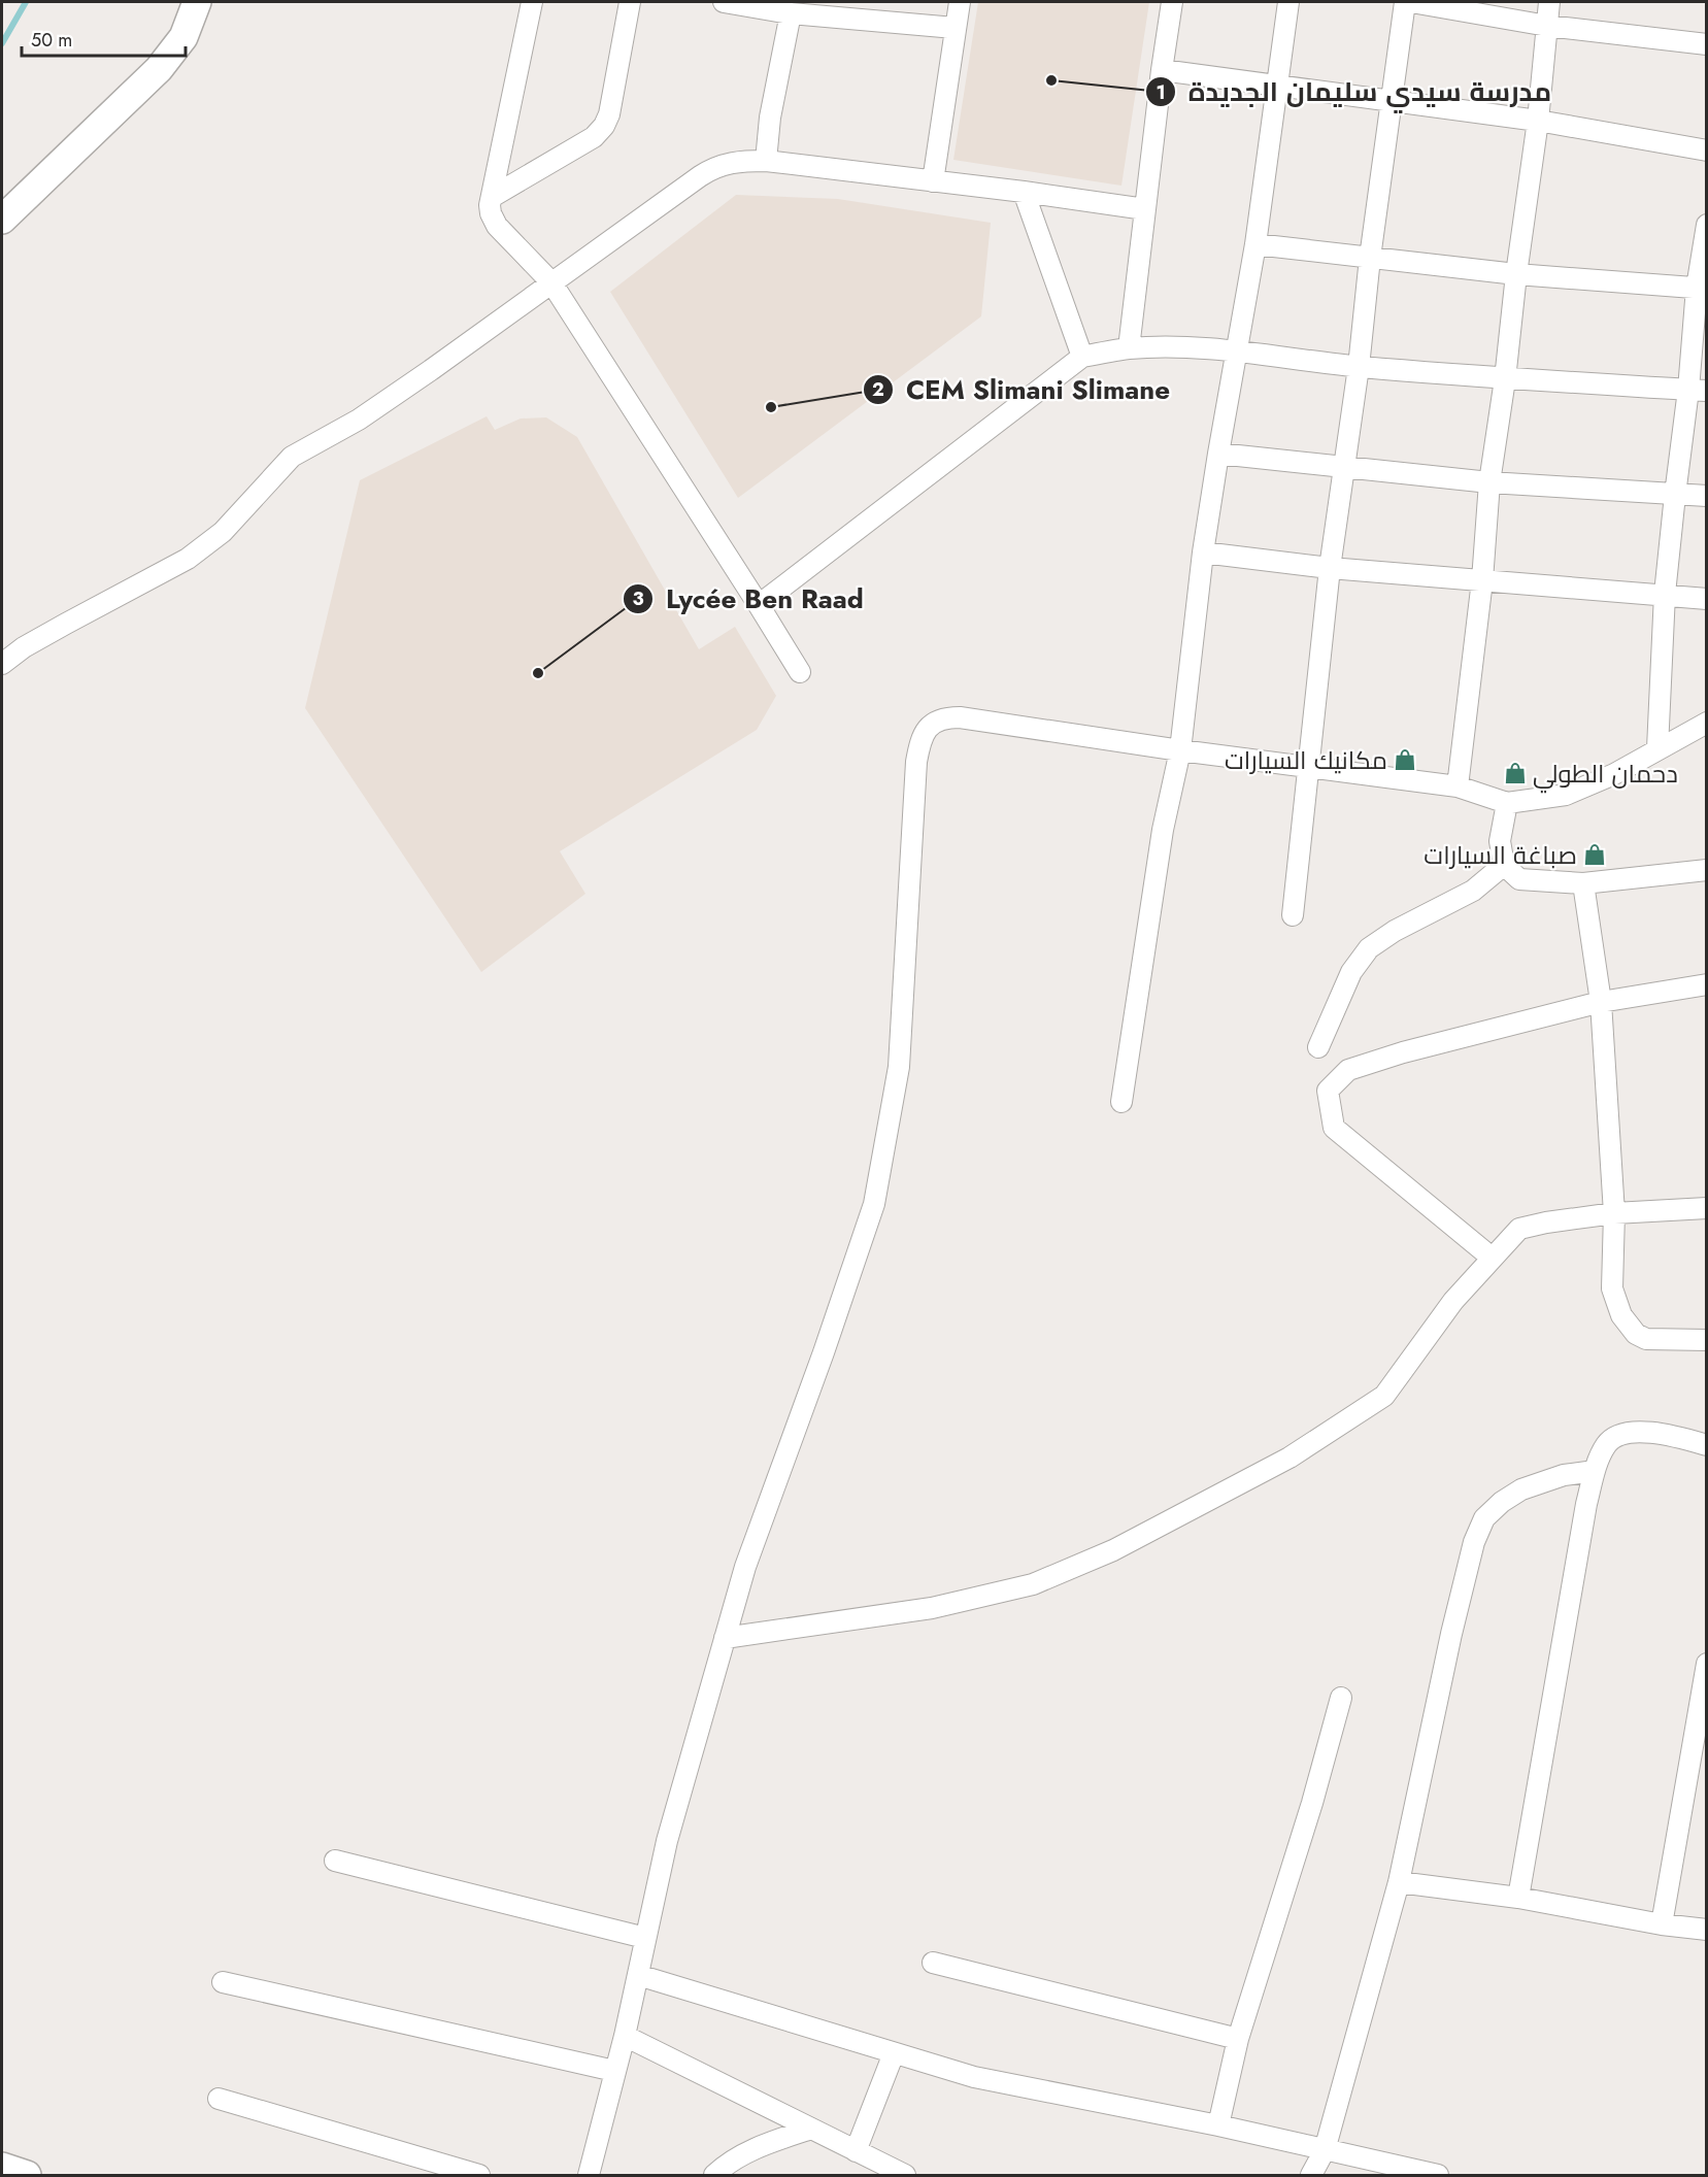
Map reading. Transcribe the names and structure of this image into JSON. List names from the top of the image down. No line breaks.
{"places":{"other":["مدرسة سيدي سليمان الجديدة","CEM Slimani Slimane","Lycée Ben Raad"],"shop":["مكانيك السيارات","دحمان الطولي","صباغة السيارات"]},"scale_bar":"50 m"}
